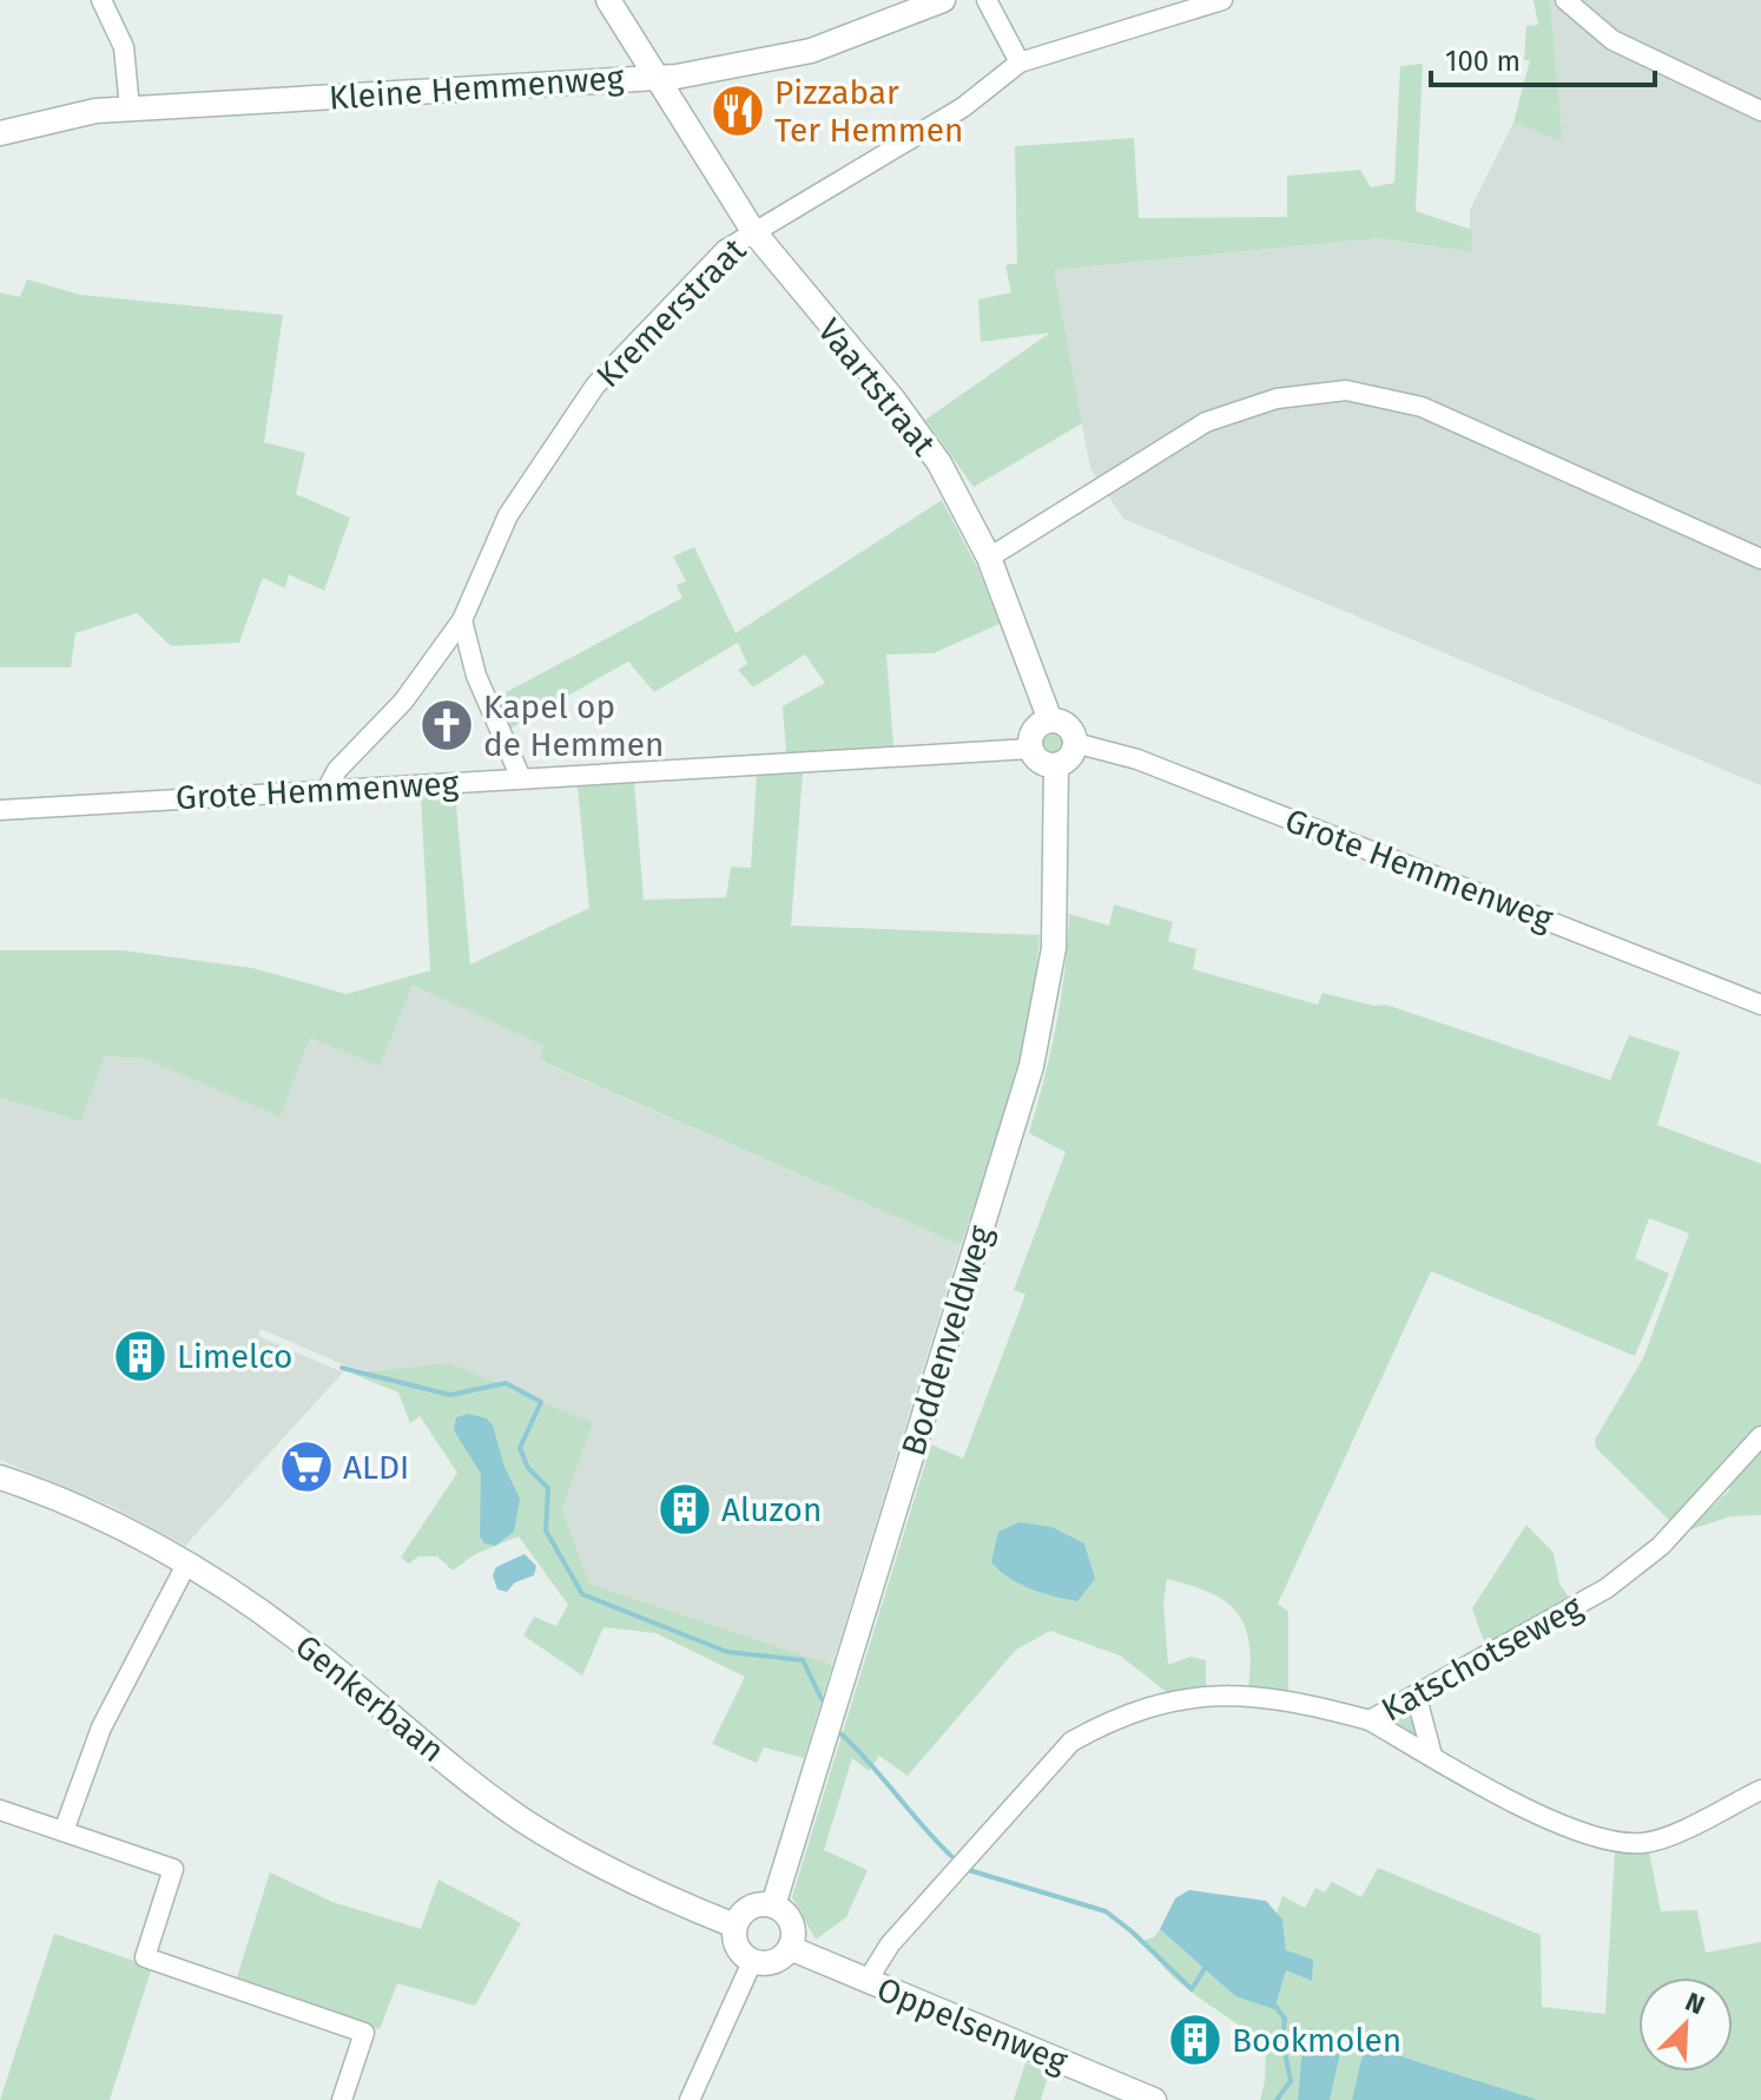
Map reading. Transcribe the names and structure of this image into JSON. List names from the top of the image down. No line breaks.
{"streets":{"street":["Kleine Hemmenweg","Kremerstraat","Vaartstraat","Grote Hemmenweg","Boddenveldweg","Katschotseweg","Genkerbaan","Oppelsenweg"]},"crossings":[["Kleine Hemmenweg","Vaartstraat"],["Kremerstraat","Vaartstraat"],["Kremerstraat","Grote Hemmenweg"],["Vaartstraat","Grote Hemmenweg"],["Vaartstraat","Boddenveldweg"],["Grote Hemmenweg","Boddenveldweg"],["Boddenveldweg","Genkerbaan"],["Boddenveldweg","Oppelsenweg"],["Katschotseweg","Oppelsenweg"],["Genkerbaan","Oppelsenweg"]],"places":{"restaurant":["Pizzabar Ter Hemmen"],"church":["Kapel op de Hemmen"],"building":["Limelco","Aluzon","Bookmolen"],"supermarket":["ALDI"]},"scale_bar":"100 m","north":"top right"}
